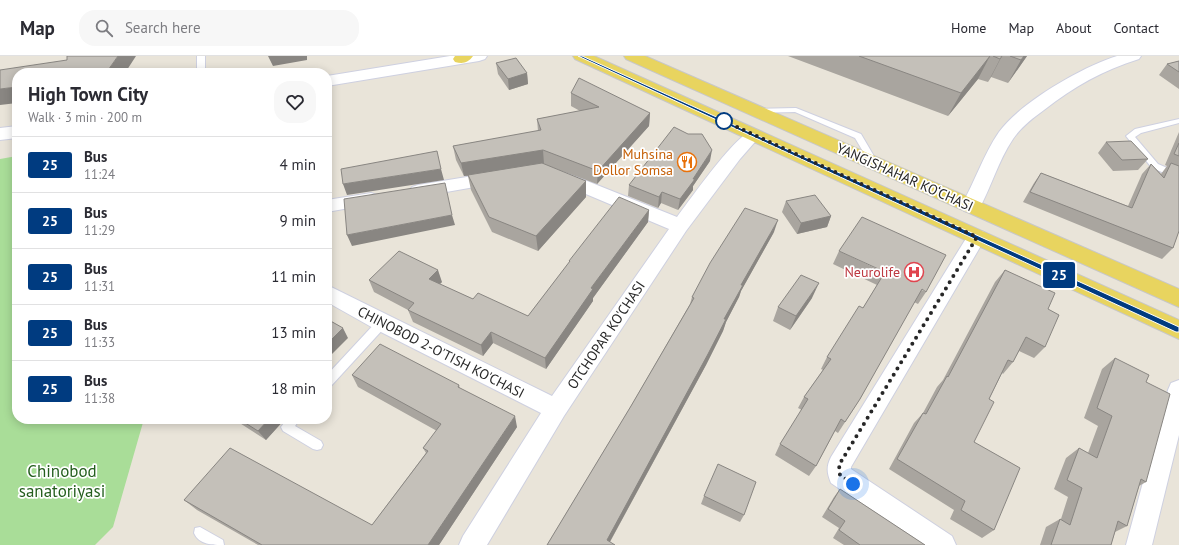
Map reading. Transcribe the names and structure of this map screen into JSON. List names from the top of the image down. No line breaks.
{"streets":{"main road":["YANGISHAHAR KO‘CHASI"],"street":["OTCHOPAR KO'CHASI","CHINOBOD 2-O'TISH KO'CHASI"]},"crossings":[["YANGISHAHAR KO‘CHASI","OTCHOPAR KO'CHASI"],["OTCHOPAR KO'CHASI","CHINOBOD 2-O'TISH KO'CHASI"]],"parks":["Chinobod sanatoriyasi"],"places":{"restaurant":["Muhsina Dollor Somsa"],"hospital":["Neurolife"]},"lines":["bus line 25"],"page":{"header":"Map","search":"Search here","nav":["Home","Map","About","Contact"],"on_map":"25","heading":["High Town City","Walk · 3 min · 200 m"],"list":[{"mark":"25","name":"Bus","note":"11:24","value":"4 min"},{"mark":"25","name":"Bus","note":"11:29","value":"9 min"},{"mark":"25","name":"Bus","note":"11:31","value":"11 min"},{"mark":"25","name":"Bus","note":"11:33","value":"13 min"},{"mark":"25","name":"Bus","note":"11:38","value":"18 min"}]}}
